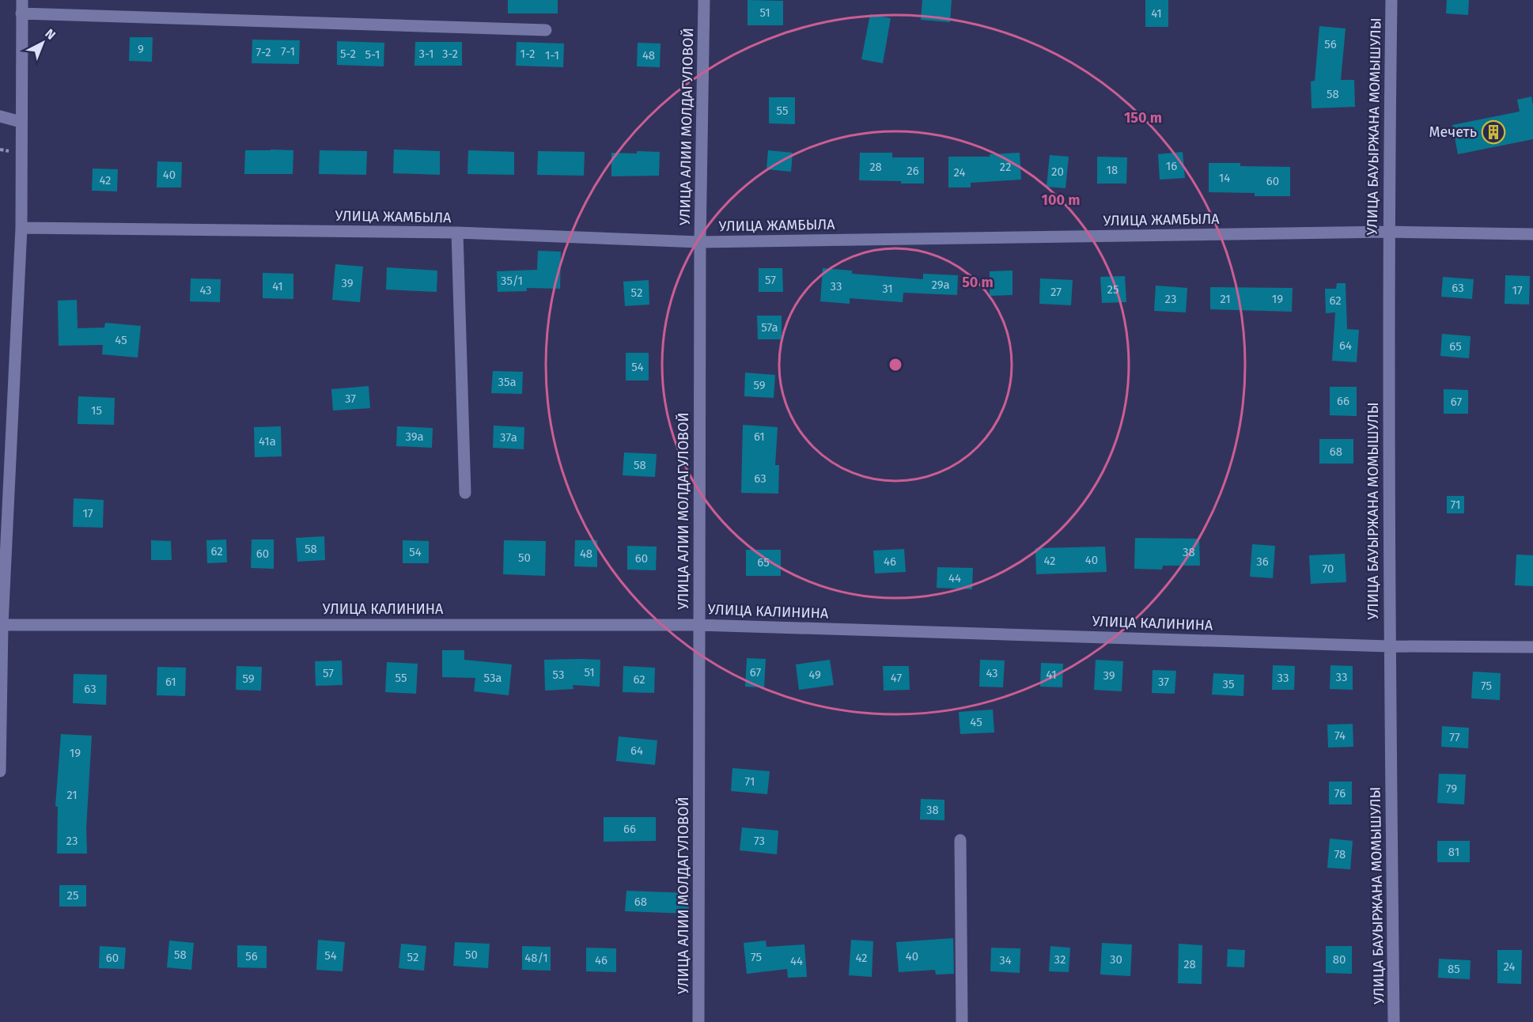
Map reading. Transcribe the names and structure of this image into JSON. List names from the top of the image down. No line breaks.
{"streets":{"street":["УЛИЦА АЛИИ МОЛДАГУЛОВОЙ","УЛИЦА БАУЫРЖАНА МОМЫШУЛЫ","УЛИЦА ЖАМБЫЛА","УЛИЦА КАЛИНИНА"]},"crossings":[["УЛИЦА АЛИИ МОЛДАГУЛОВОЙ","УЛИЦА ЖАМБЫЛА"],["УЛИЦА АЛИИ МОЛДАГУЛОВОЙ","УЛИЦА КАЛИНИНА"],["УЛИЦА БАУЫРЖАНА МОМЫШУЛЫ","УЛИЦА ЖАМБЫЛА"],["УЛИЦА БАУЫРЖАНА МОМЫШУЛЫ","УЛИЦА КАЛИНИНА"]],"places":{"building":["Мечеть"]},"house_numbers":["51","41","56","9","7-1","7-2","5-2","3-1","3-2","1-2","5-1","1-1","48","58","55","16","28","22","18","26","20","24","40","14","42","60","57","35/1","39","29а","41","33","63","31","25","43","17","27","52","23","21","19","62","57а","45","64","65","54","35а","59","37","66","67","15","39а","61","37а","41а","68","58","63","71","17","58","62","54","38","60","48","50","60","40","42","46","36","65","70","44","51","67","57","43","53","49","41","39","33","55","53а","47","33","59","62","61","37","35","75","63","45","74","77","64","19","71","79","76","21","38","66","23","73","81","78","25","68","58","50","54","56","40","52","75","60","48/1","42","32","30","80","46","34","44","28","24","85"],"north":"top right","rings":["150 m","100 m","50 m"]}
